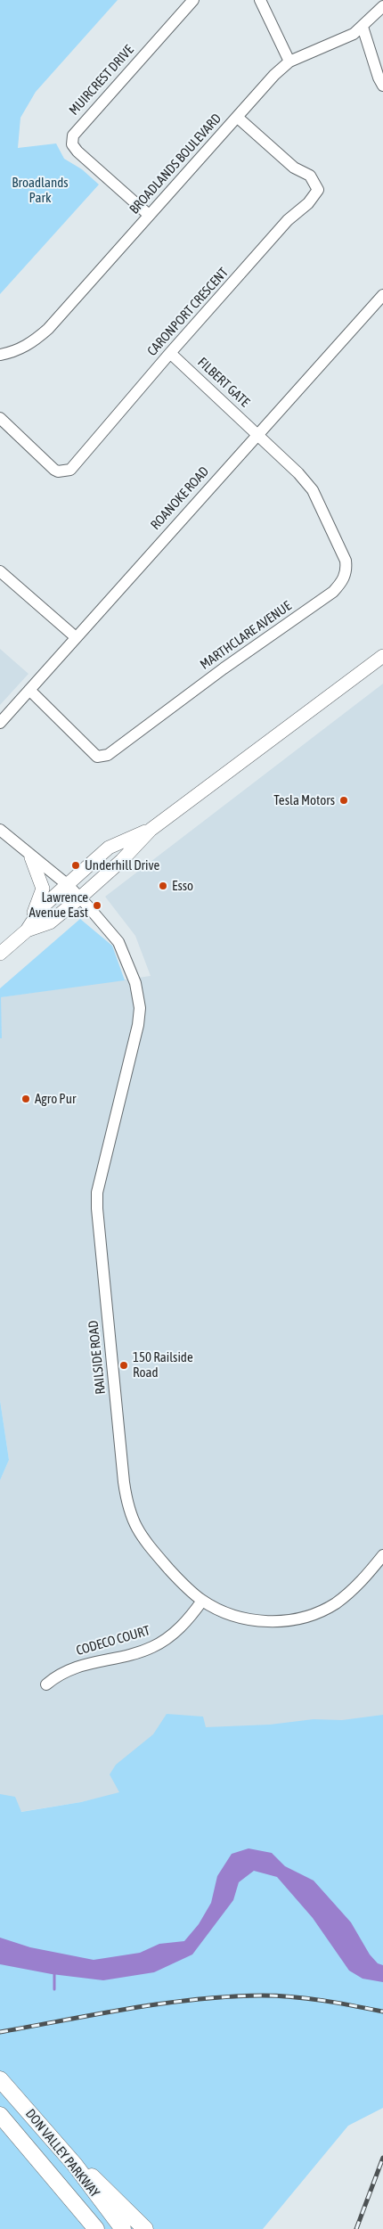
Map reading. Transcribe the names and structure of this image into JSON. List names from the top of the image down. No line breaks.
{"streets":{"highway":["DON VALLEY PARKWAY"],"street":["MUIRCREST DRIVE","BROADLANDS BOULEVARD","CARONPORT CRESCENT","FILBERT GATE","ROANOKE ROAD","MARTHCLARE AVENUE","RAILSIDE ROAD","CODECO COURT"]},"crossings":[["MUIRCREST DRIVE","BROADLANDS BOULEVARD"],["BROADLANDS BOULEVARD","CARONPORT CRESCENT"],["CARONPORT CRESCENT","FILBERT GATE"],["FILBERT GATE","ROANOKE ROAD"],["FILBERT GATE","MARTHCLARE AVENUE"],["ROANOKE ROAD","MARTHCLARE AVENUE"],["RAILSIDE ROAD","CODECO COURT"]],"parks":["Broadlands Park"],"places":["Tesla Motors","Underhill Drive","Esso","Lawrence Avenue East","Agro Pur","150 Railside Road"]}
